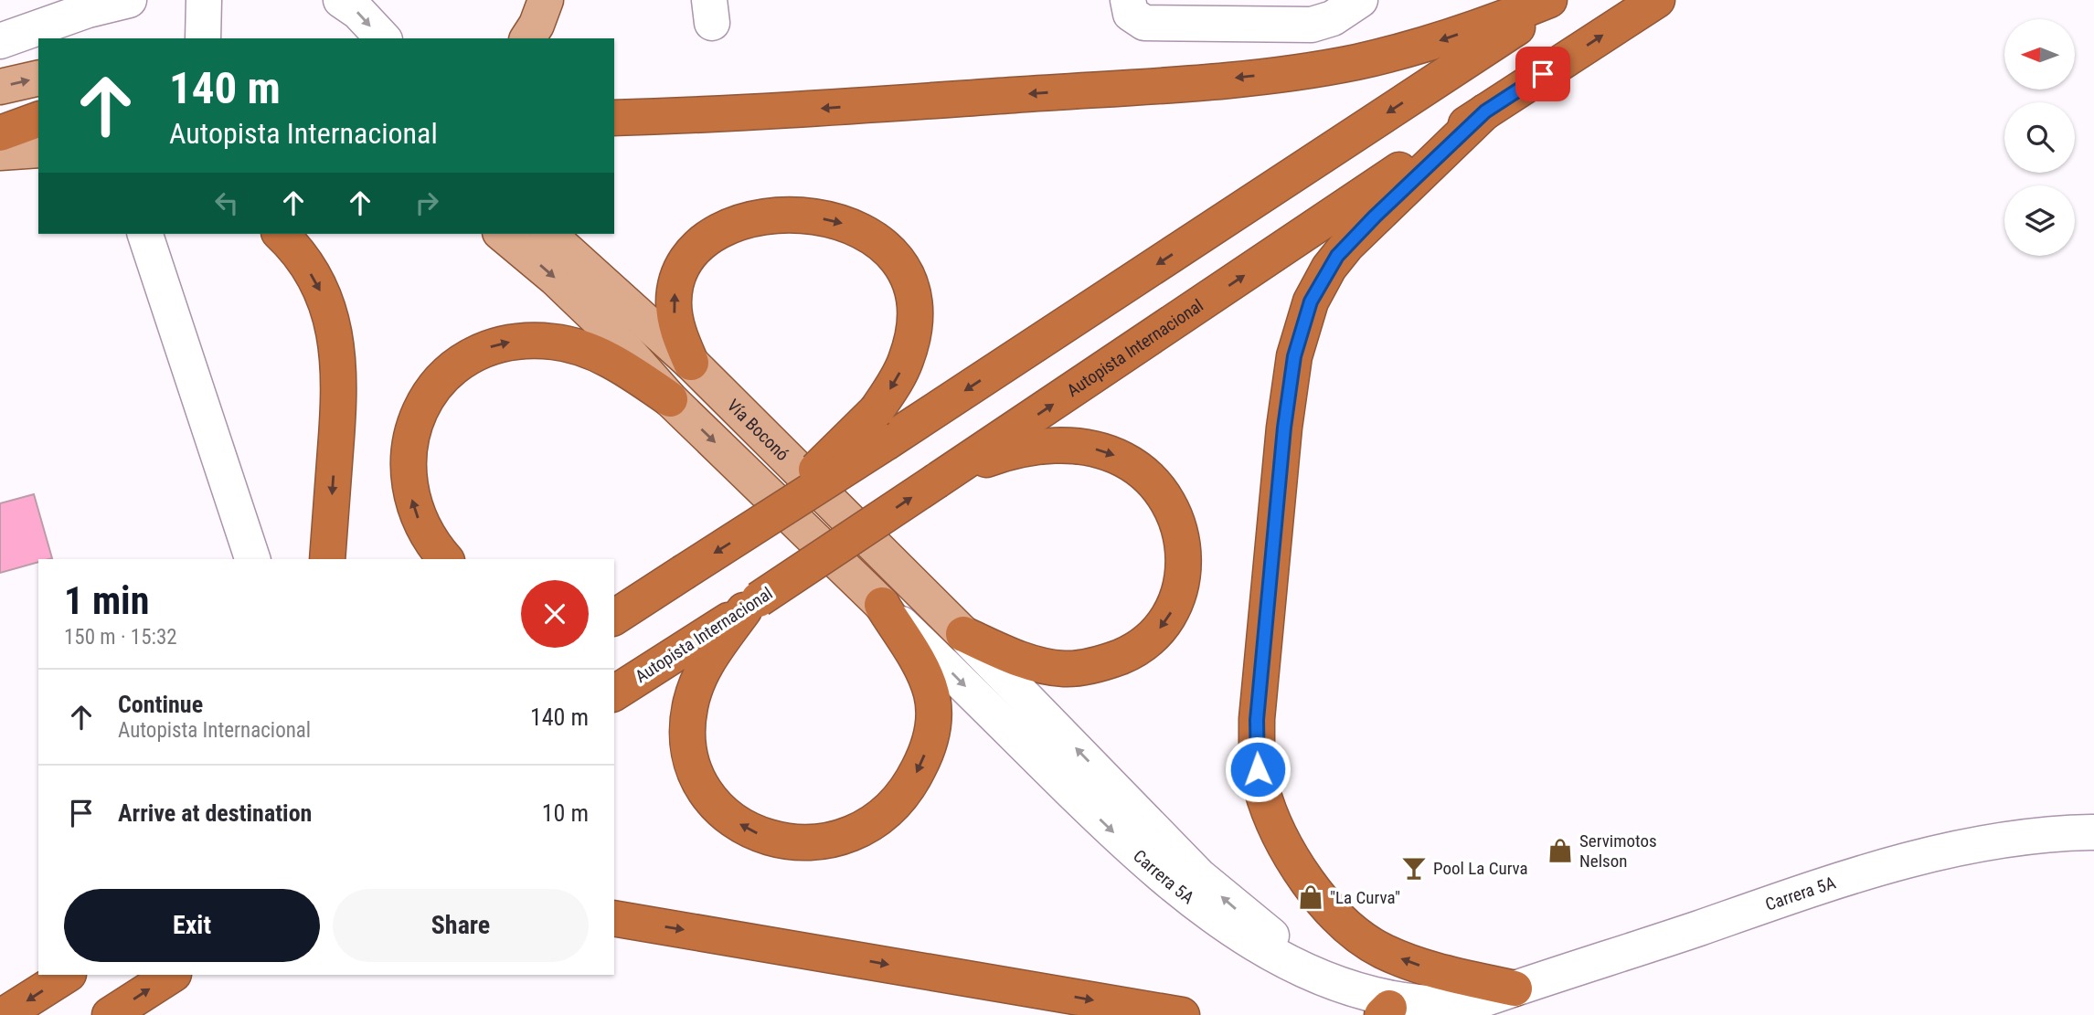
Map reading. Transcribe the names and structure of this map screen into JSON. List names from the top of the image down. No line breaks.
{"streets":{"highway":["Autopista Internacional"],"main road":["Vía Boconó"],"street":["Carrera 5A"]},"crossings":[["Vía Boconó","Carrera 5A"]],"places":{"shop":["Servimotos Nelson","\"La Curva\""],"bar":["Pool La Curva"]},"north":"left","page":{"turn":["140 m","Autopista Internacional"],"heading":["1 min","150 m · 15:32"],"list":[{"name":"Continue","note":"Autopista Internacional","value":"140 m"},{"name":"Arrive at destination","value":"10 m"}],"buttons":["Exit","Share"]}}
